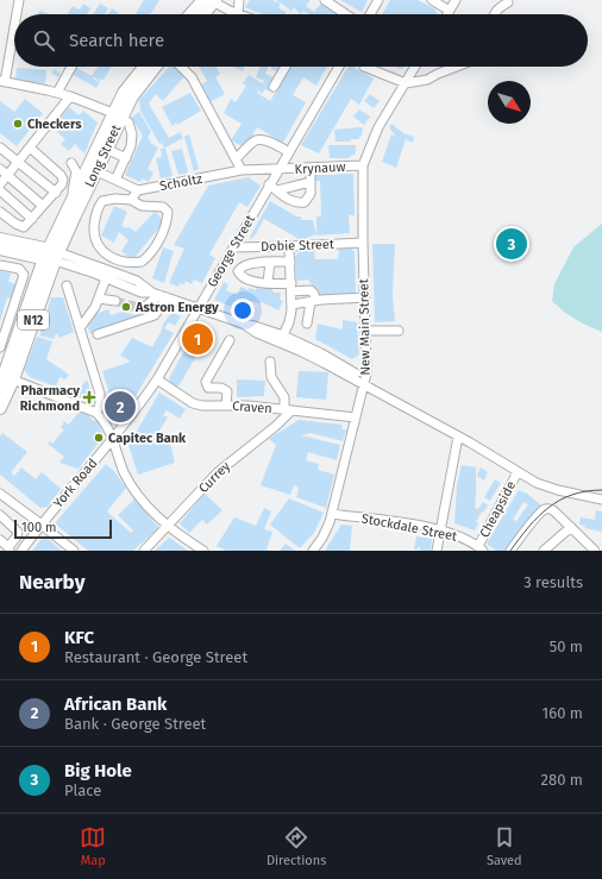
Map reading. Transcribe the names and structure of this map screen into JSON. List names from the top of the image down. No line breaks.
{"streets":{"highway":["Long Street","N12"],"street":["Krynauw","Scholtz","Dobie Street","George Street","New Main Street","Craven","Currey","York Road","Cheapside","Stockdale Street"]},"crossings":[["Long Street","N12"],["Krynauw","Scholtz"],["Krynauw","George Street"],["Krynauw","New Main Street"],["Scholtz","George Street"],["Dobie Street","George Street"],["Dobie Street","New Main Street"],["George Street","Craven"],["George Street","York Road"],["New Main Street","Craven"],["New Main Street","Stockdale Street"],["Craven","Currey"],["Cheapside","Stockdale Street"]],"places":{"other":["Checkers","Astron Energy","Capitec Bank"],"health":["Pharmacy Richmond"]},"scale_bar":"100 m","north":"bottom right","page":{"search":"Search here","pins":["3","1","2"],"scale":"100 m","heading":["Nearby","3 results"],"list":[{"mark":"1","name":"KFC","note":"Restaurant · George Street","value":"50 m"},{"mark":"2","name":"African Bank","note":"Bank · George Street","value":"160 m"},{"mark":"3","name":"Big Hole","note":"Place","value":"280 m"}],"nav":["Map","Directions","Saved"]}}
